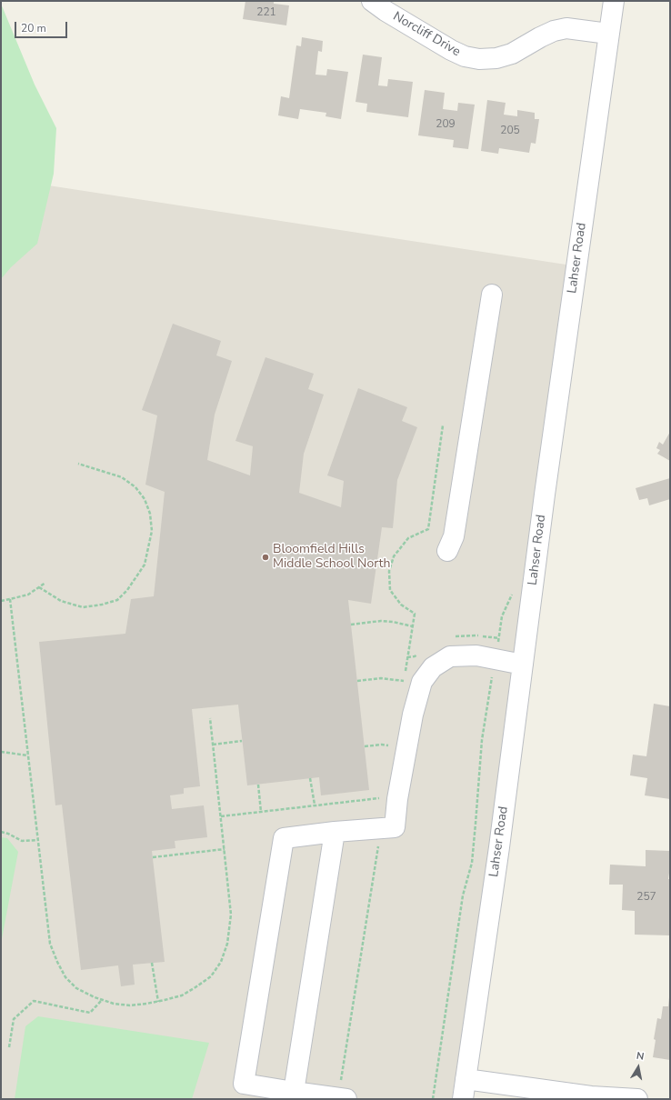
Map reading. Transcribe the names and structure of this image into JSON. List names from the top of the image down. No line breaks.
{"streets":{"street":["Norcliff Drive","Lahser Road"]},"crossings":[["Norcliff Drive","Lahser Road"]],"places":["Bloomfield Hills Middle School North"],"house_numbers":["221","209","205","257"],"scale_bar":"20 m","north":"top"}
